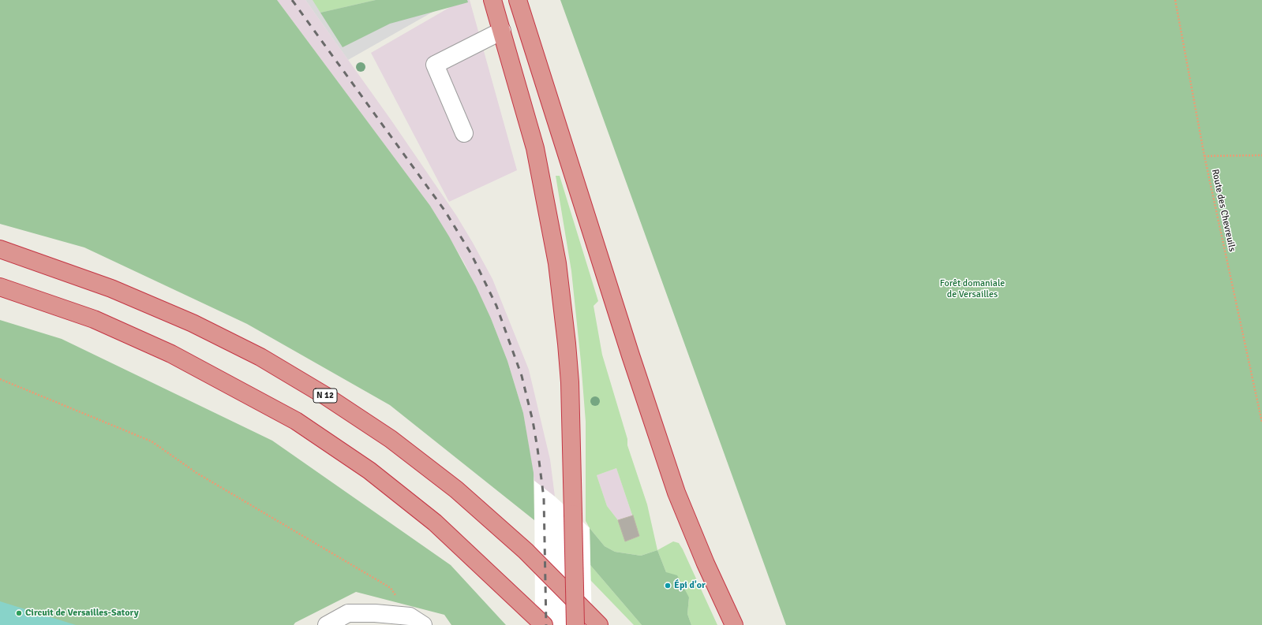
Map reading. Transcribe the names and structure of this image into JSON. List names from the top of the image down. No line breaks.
{"streets":{"highway":["N 12"],"path":["Route des Chevreuils"]},"parks":["Forêt domaniale de Versailles"],"places":["Épi d'or","Circuit de Versailles-Satory"]}
